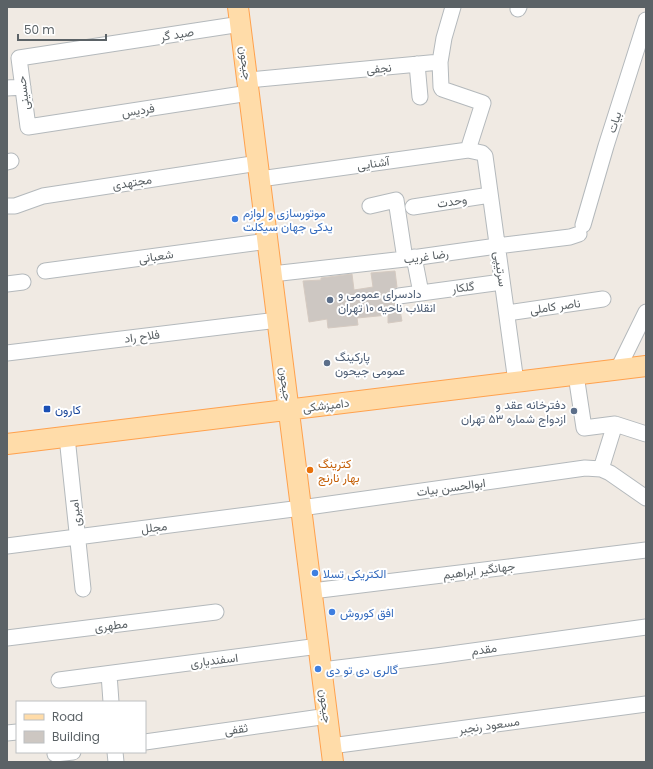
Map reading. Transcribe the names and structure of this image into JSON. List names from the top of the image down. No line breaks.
{"streets":{"main road":["جیحون","دامپزشکی"],"street":["صید گر","نجفی","حسینی","فردیس","بیات","آشنایی","مجتهدی","وحدت","شعبانی","رضا غریب","سرتیپی","گلکار","ناصر کاملی","فلاح راد","ابوالحسن بیات","امیری","مجلل","جهانگیر ابراهیم","مطهری","مقدم","اسفندیاری","مسعود رنجبر","ثقفی"]},"crossings":[["صید گر","جیحون"],["صید گر","حسینی"],["جیحون","نجفی"],["جیحون","فردیس"],["جیحون","آشنایی"],["جیحون","مجتهدی"],["جیحون","شعبانی"],["جیحون","رضا غریب"],["جیحون","فلاح راد"],["جیحون","دامپزشکی"],["جیحون","ابوالحسن بیات"],["جیحون","مجلل"],["جیحون","جهانگیر ابراهیم"],["جیحون","مقدم"],["جیحون","اسفندیاری"],["جیحون","مسعود رنجبر"],["جیحون","ثقفی"],["نجفی","فردیس"],["حسینی","فردیس"],["بیات","رضا غریب"],["آشنایی","مجتهدی"],["آشنایی","سرتیپی"],["وحدت","سرتیپی"],["رضا غریب","سرتیپی"],["سرتیپی","گلکار"],["سرتیپی","ناصر کاملی"],["سرتیپی","دامپزشکی"],["دامپزشکی","امیری"],["ابوالحسن بیات","مجلل"],["امیری","مجلل"]],"places":{"other":["موتورسازی و لوازم یدکی جهان سیکلت","دادسرای عمومی و انقلاب ناحیه ۱۰ تهران","پارکینگ عمومی جیحون","دفترخانه عقد و ازدواج شماره ۵۳ تهران","کترینگ بهار نارنج","الکتریکی تسلا","افق کوروش","گالری دی تو دی"],"transit":["کارون"]},"legend":["Road","Building"],"scale_bar":"50 m"}
